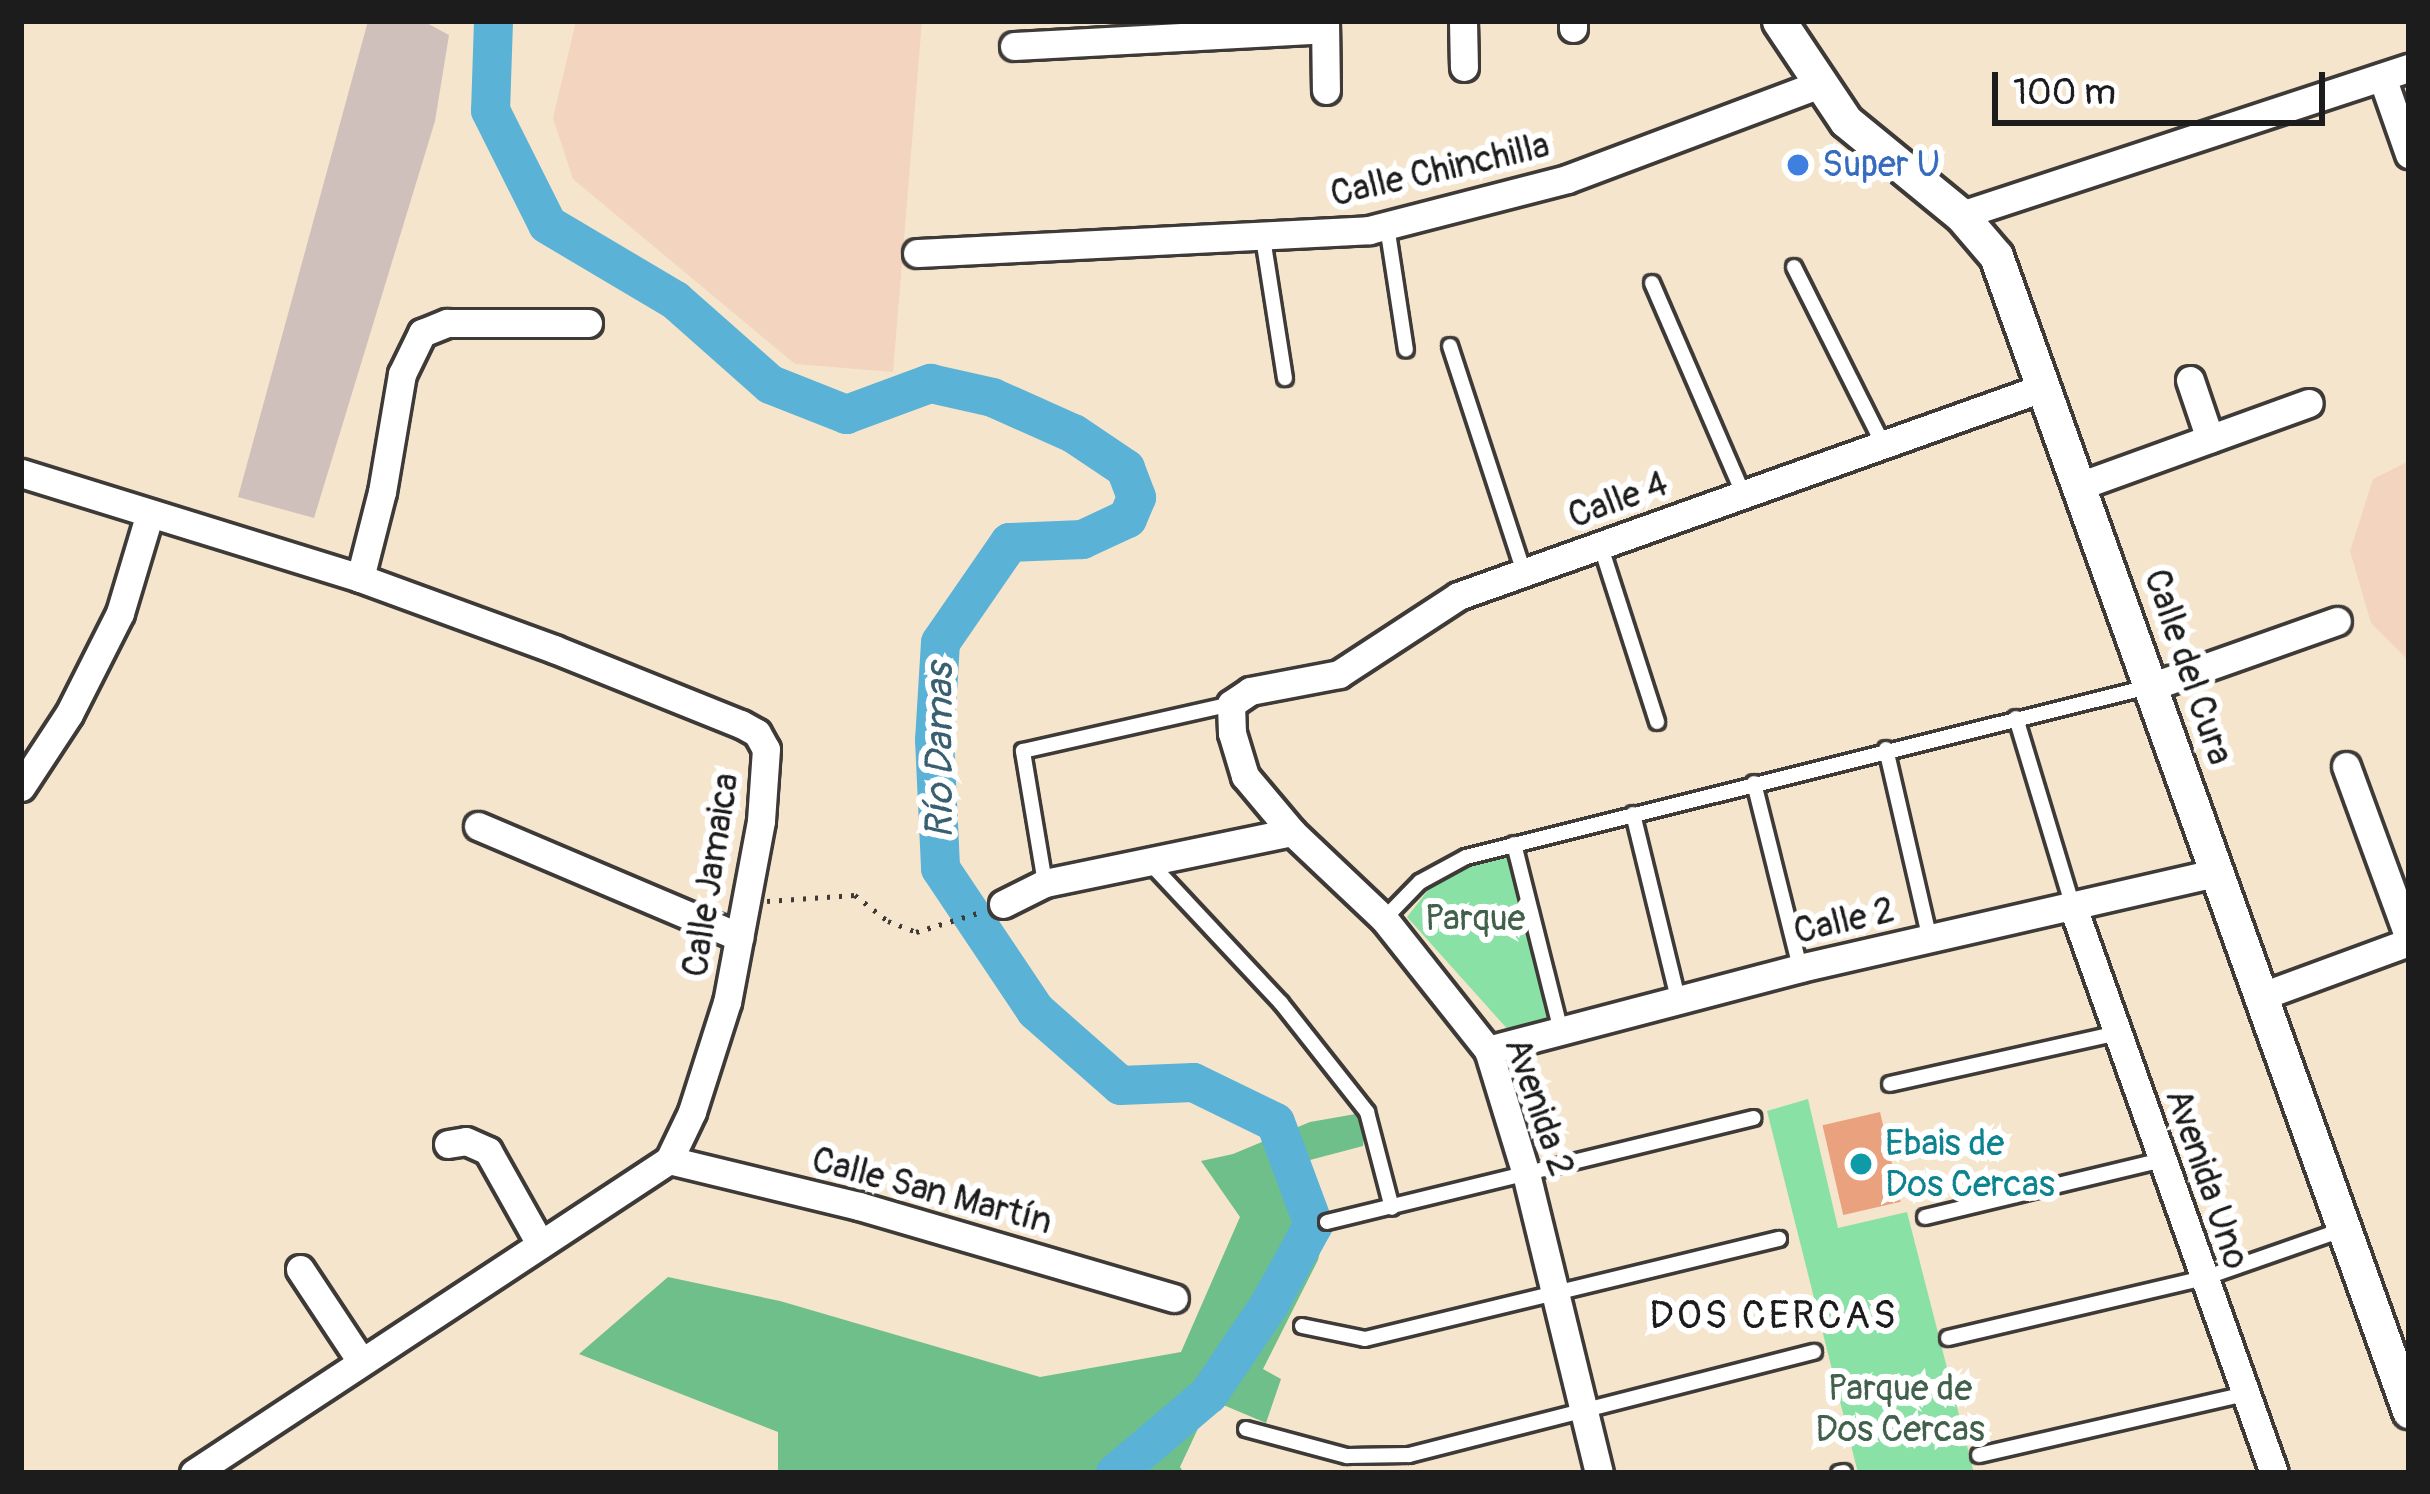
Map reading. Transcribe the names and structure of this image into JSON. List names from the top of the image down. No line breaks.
{"streets":{"street":["Calle Chinchilla","Calle 4","Calle del Cura","Calle Jamaica","Calle 2","Avenida 2","Avenida Uno","Calle San Martín"]},"crossings":[["Calle Chinchilla","Calle del Cura"],["Calle 4","Calle del Cura"],["Calle 4","Avenida 2"],["Calle del Cura","Calle 2"],["Calle Jamaica","Calle San Martín"],["Calle 2","Avenida 2"],["Calle 2","Avenida Uno"]],"districts":["DOS CERCAS"],"water":["Río Damas"],"parks":["Parque","Parque de Dos Cercas"],"places":["Super U","Ebais de Dos Cercas"],"scale_bar":"100 m"}
